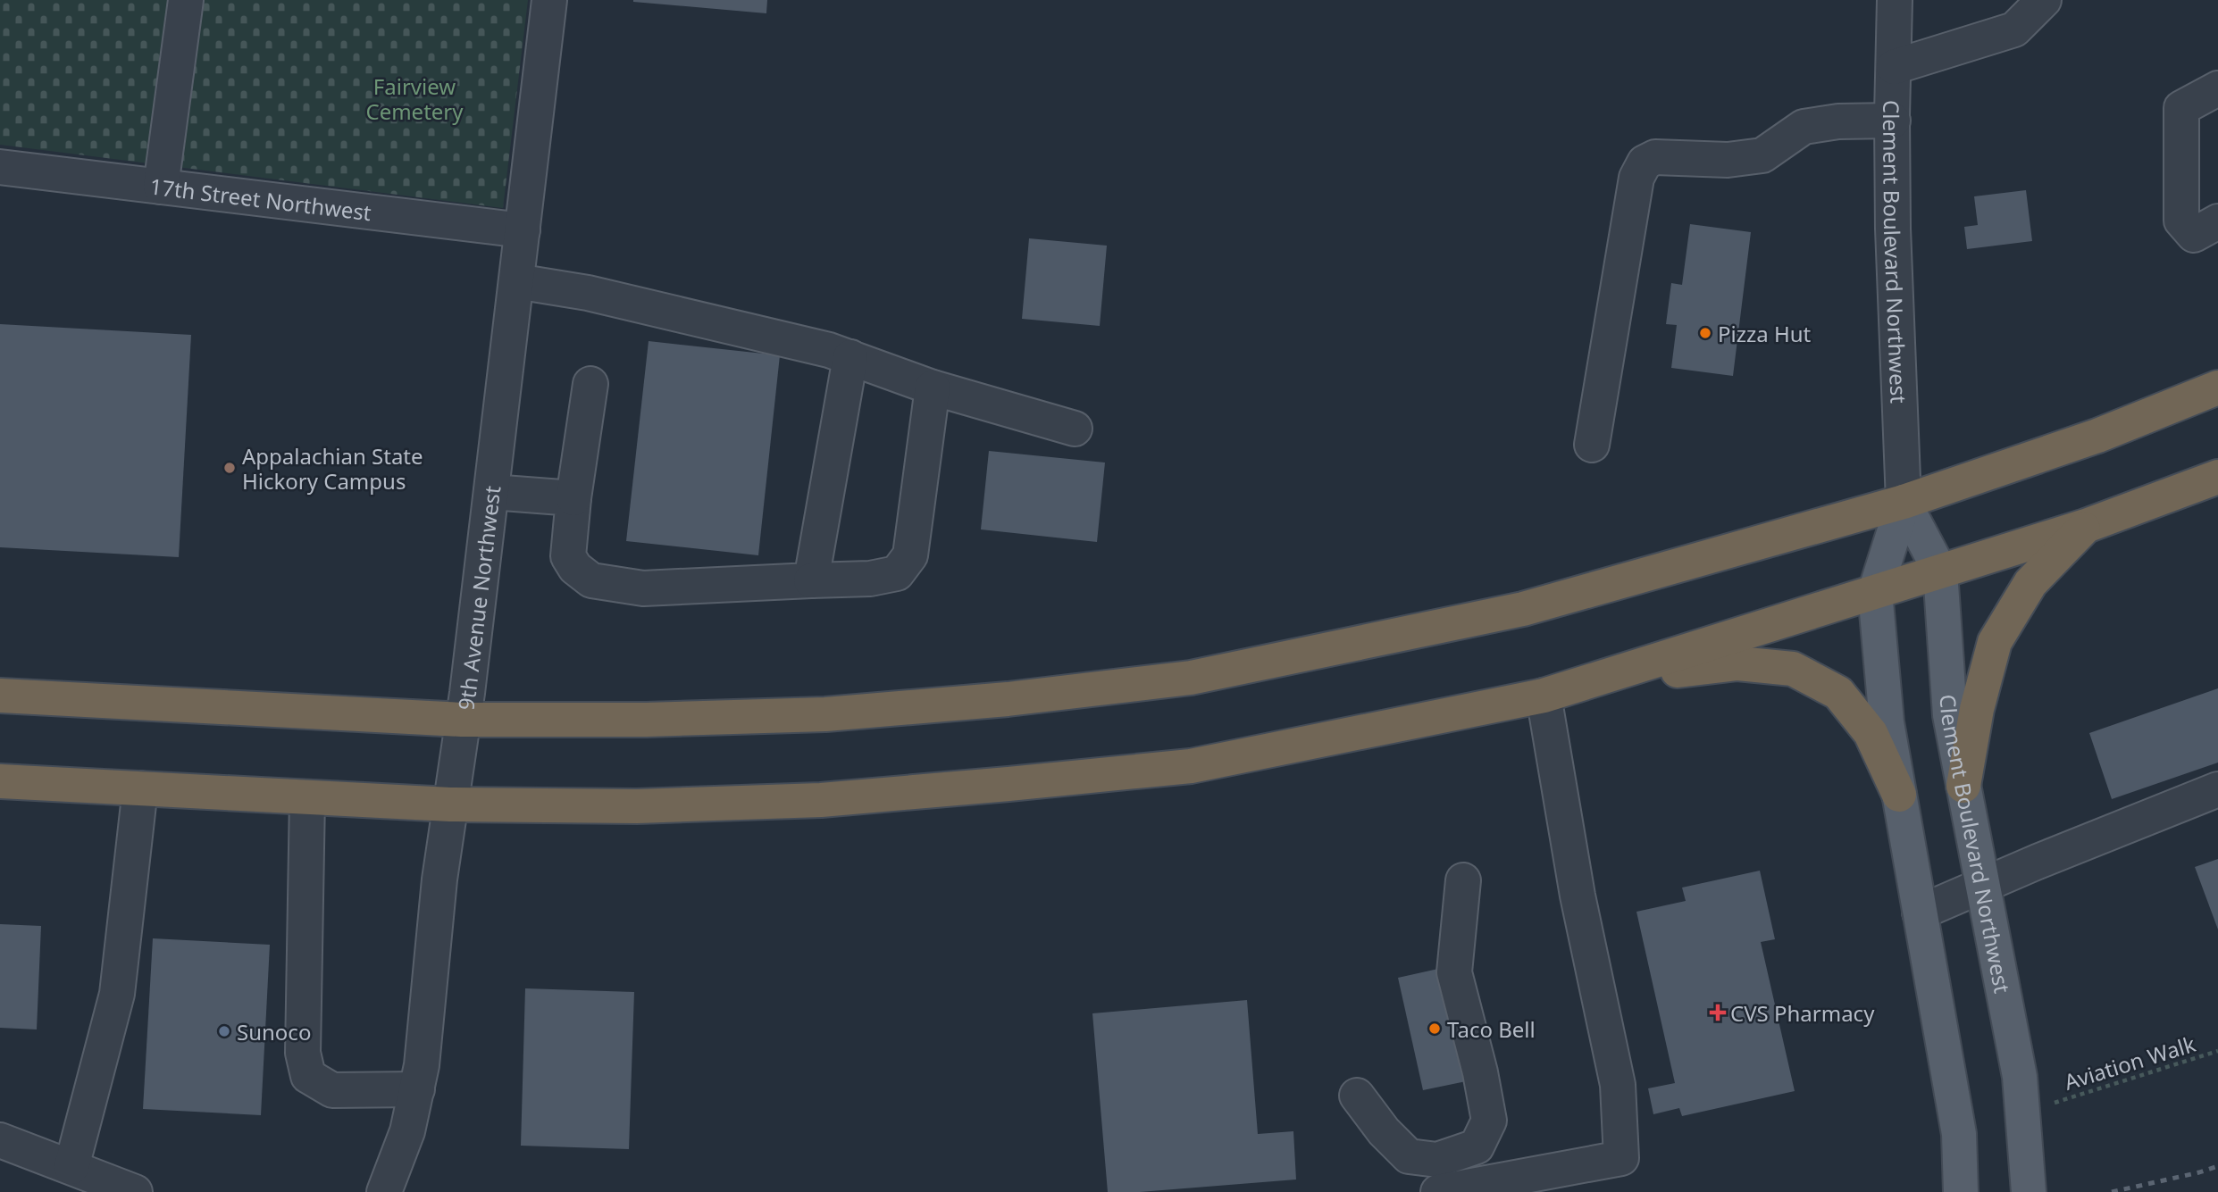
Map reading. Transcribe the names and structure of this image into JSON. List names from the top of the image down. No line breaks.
{"streets":{"main road":["Clement Boulevard Northwest"],"street":["17th Street Northwest","9th Avenue Northwest"],"path":["Aviation Walk"]},"crossings":[["17th Street Northwest","9th Avenue Northwest"]],"parks":["Fairview Cemetery"],"places":{"other":["Pizza Hut","Appalachian State Hickory Campus","Taco Bell","Sunoco"],"health":["CVS Pharmacy"]}}
